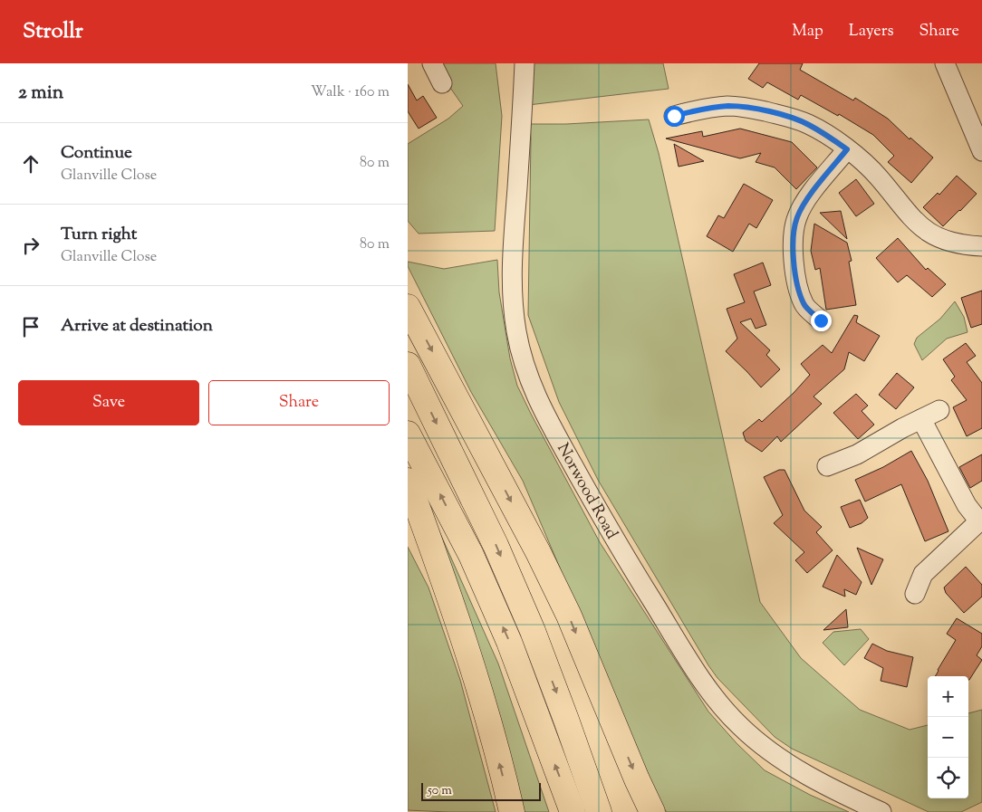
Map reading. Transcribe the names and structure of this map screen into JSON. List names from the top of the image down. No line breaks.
{"streets":{"street":["Norwood Road"]},"scale_bar":"50 m","page":{"header":"Strollr","nav":["Map","Layers","Share"],"heading":["2 min","Walk · 160 m"],"list":[["Continue","Glanville Close","80 m"],["Turn right","Glanville Close","80 m"],"Arrive at destination"],"buttons":["Save","Share"],"map_buttons":["+","−"],"scale":"50 m"}}
